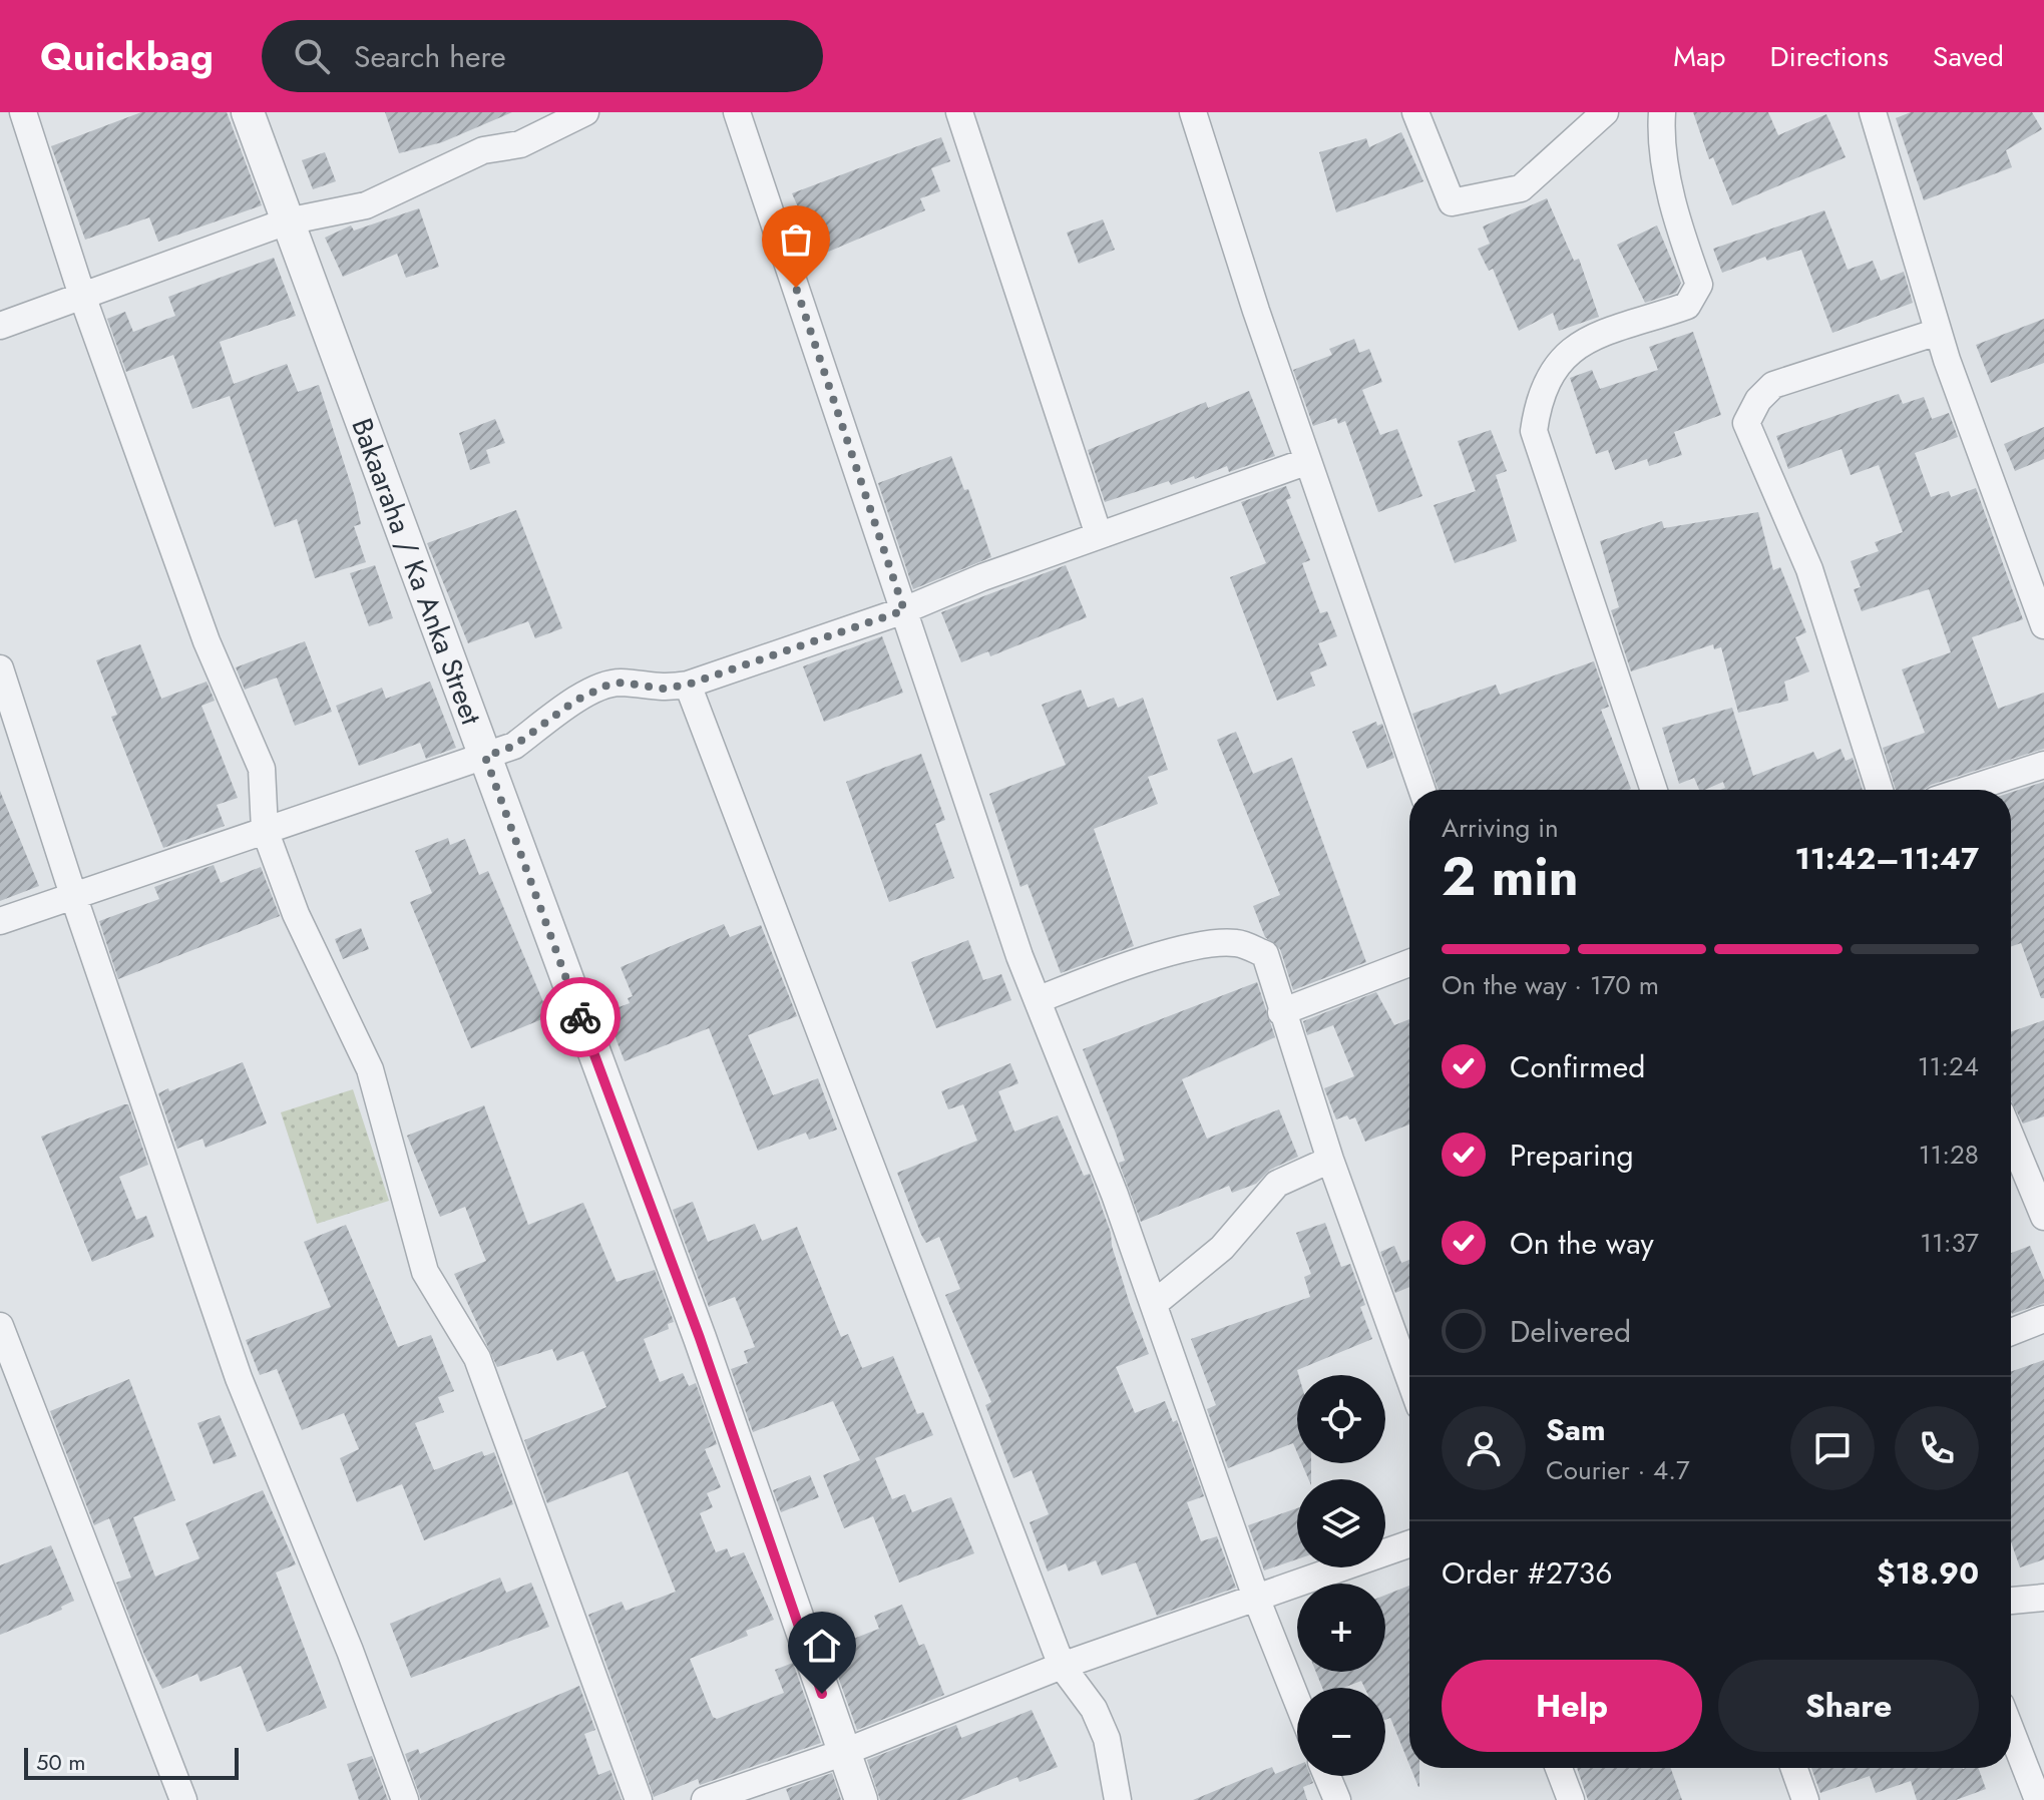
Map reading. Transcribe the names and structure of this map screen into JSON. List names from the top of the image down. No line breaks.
{"streets":{"street":["Bakaaraha / Ka Anka Street"]},"scale_bar":"50 m","page":{"header":"Quickbag","search":"Search here","nav":["Map","Directions","Saved"],"heading":["2 min","Arriving in","11:42–11:47"],"panel":["Sam","Courier · 4.7","Order #2736","$18.90"],"bar":"On the way · 170 m","list":[["Confirmed","11:24"],["Preparing","11:28"],["On the way","11:37"],"Delivered"],"map_buttons":["+","−"],"buttons":["Help","Share"],"scale":"50 m"}}
